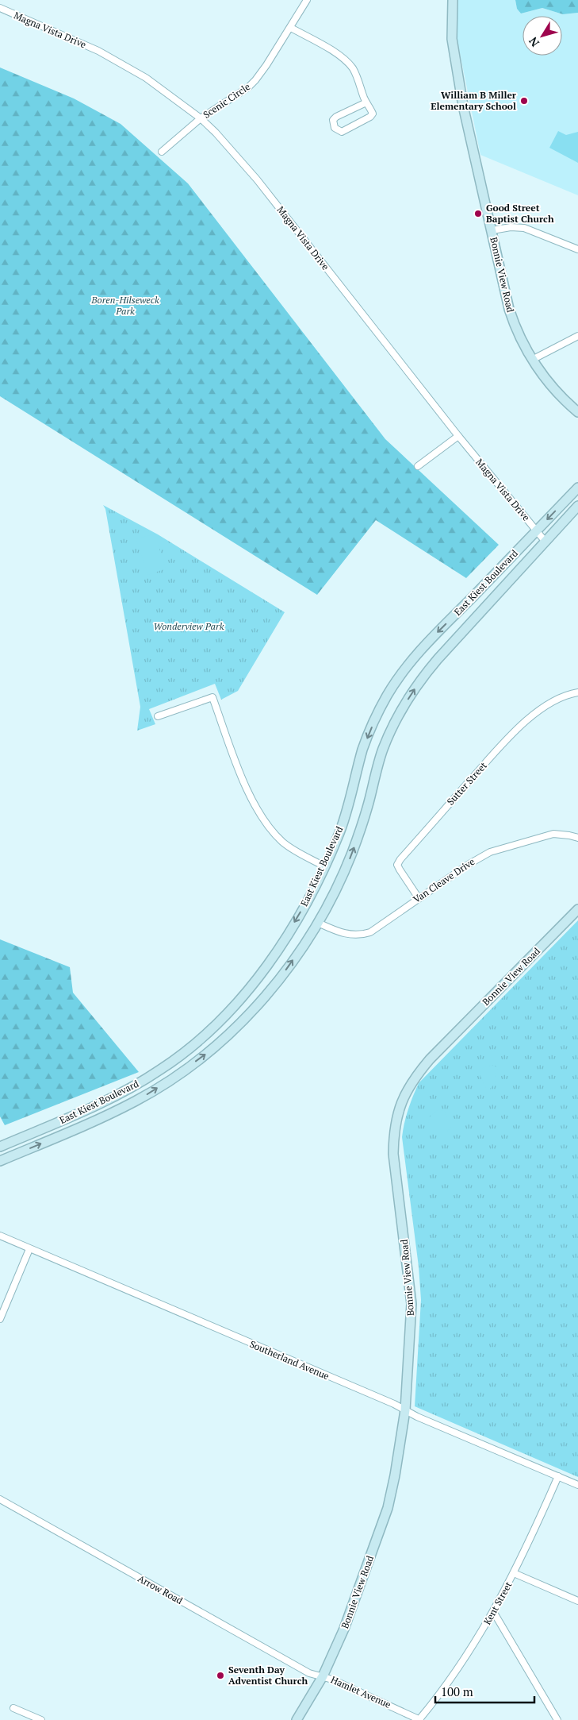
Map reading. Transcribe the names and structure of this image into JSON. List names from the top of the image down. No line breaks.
{"streets":{"main road":["Bonnie View Road","East Kiest Boulevard"],"street":["Magna Vista Drive","Scenic Circle","Sutter Street","Van Cleave Drive","Southerland Avenue","Arrow Road","Kent Street","Hamlet Avenue"]},"crossings":[["Magna Vista Drive","Scenic Circle"],["Magna Vista Drive","East Kiest Boulevard"],["Bonnie View Road","Southerland Avenue"],["Bonnie View Road","Arrow Road"],["Bonnie View Road","Hamlet Avenue"],["East Kiest Boulevard","Van Cleave Drive"],["Sutter Street","Van Cleave Drive"],["Southerland Avenue","Kent Street"],["Arrow Road","Hamlet Avenue"],["Kent Street","Hamlet Avenue"]],"parks":["Boren-Hilseweck Park","Wonderview Park"],"places":["William B Miller Elementary School","Good Street Baptist Church","Seventh Day Adventist Church"],"scale_bar":"100 m","north":"bottom left"}
